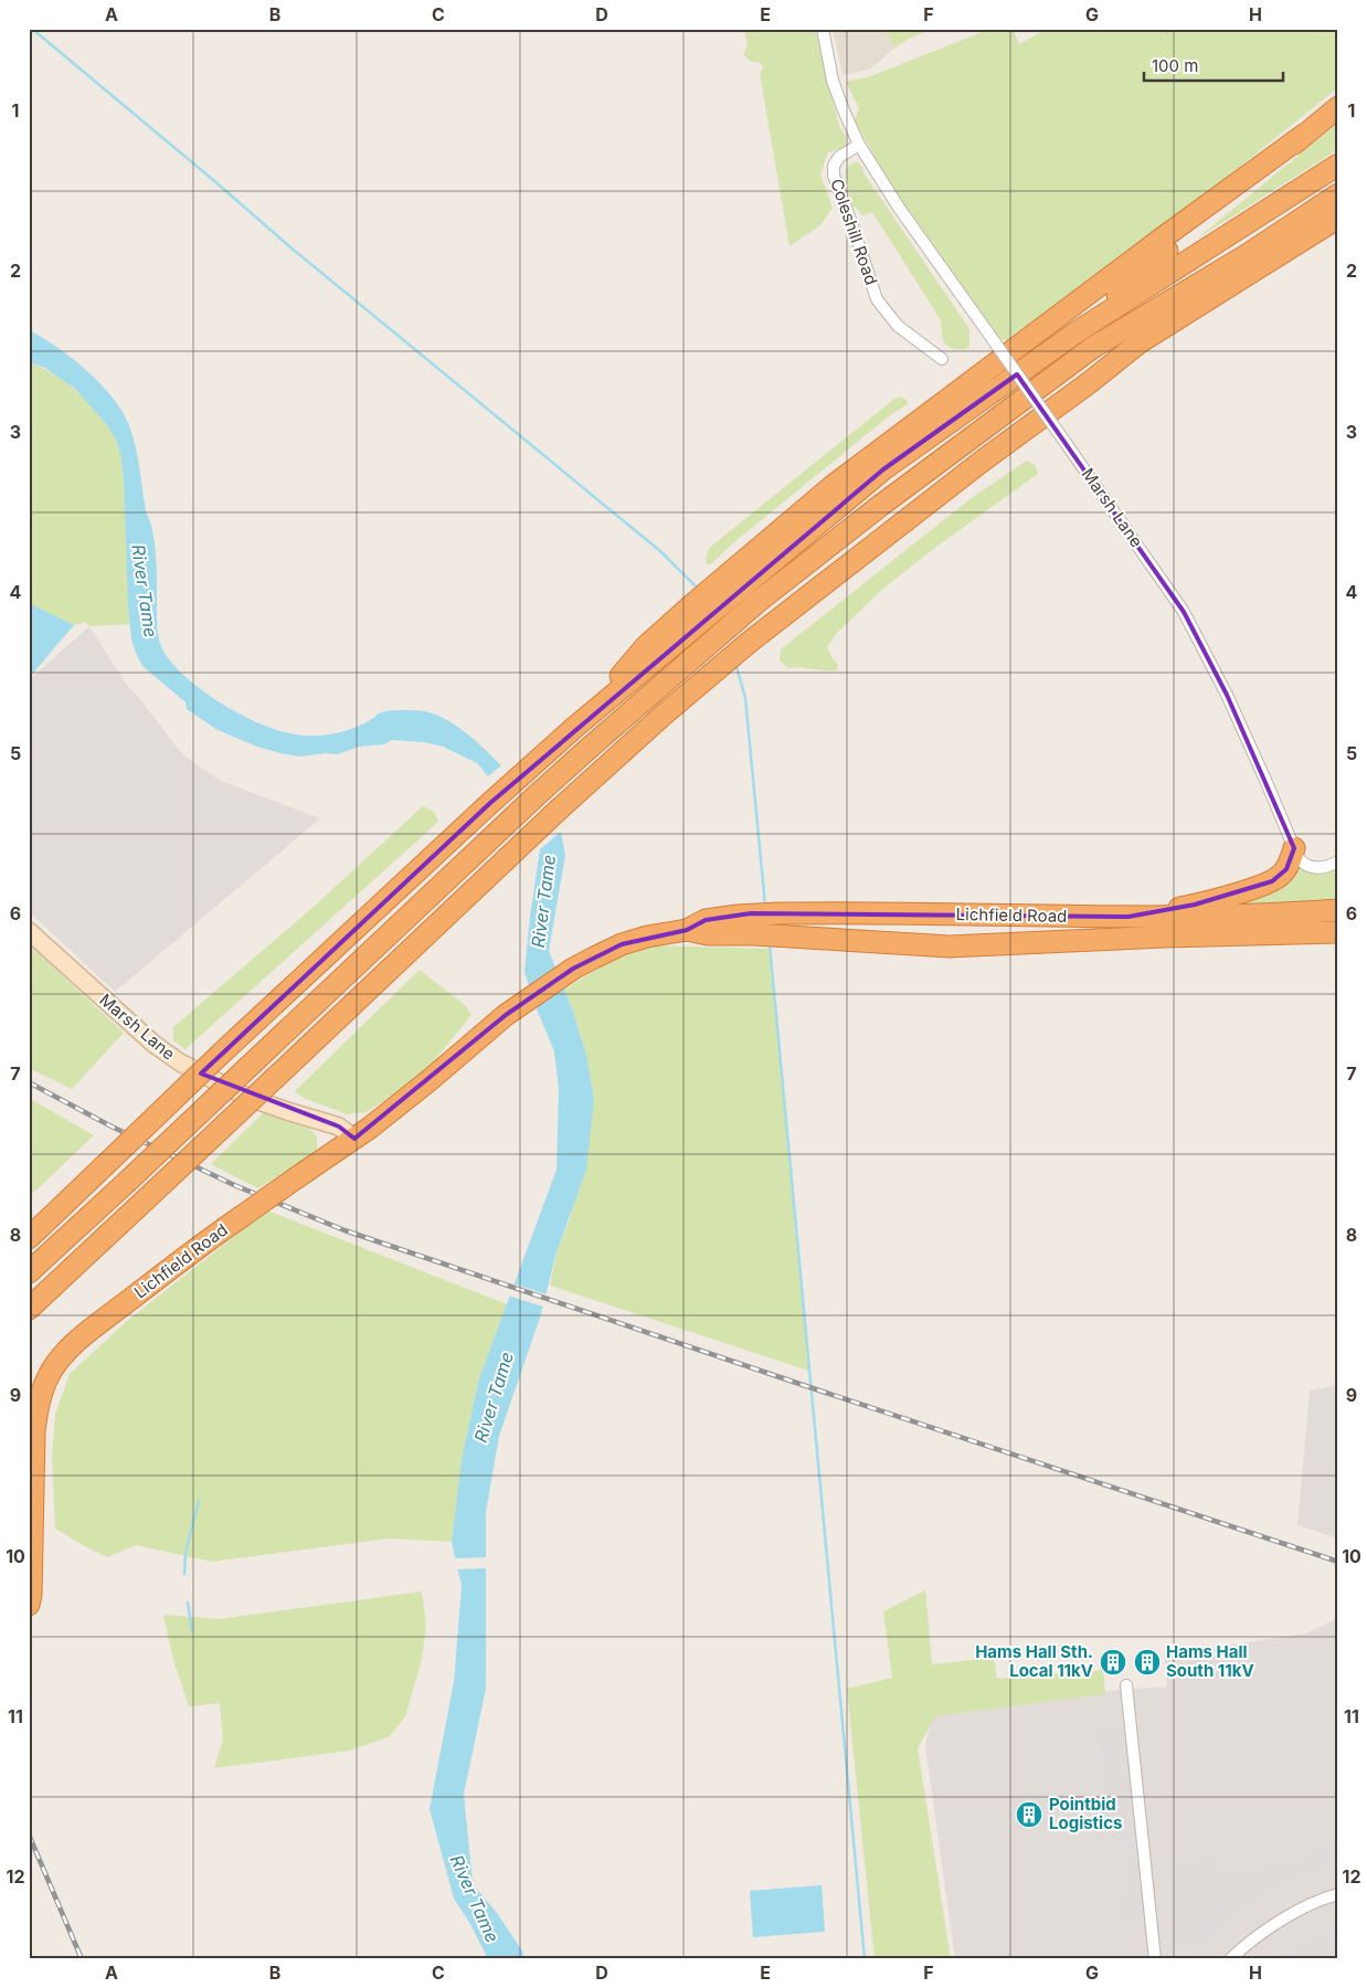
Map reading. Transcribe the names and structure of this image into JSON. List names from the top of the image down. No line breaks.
{"streets":{"highway":["Lichfield Road"],"main road":["Marsh Lane"],"street":["Coleshill Road"]},"crossings":[["Coleshill Road","Marsh Lane"],["Marsh Lane","Lichfield Road"]],"water":["River Tame"],"places":{"building":["Hams Hall Sth. Local 11kV","Hams Hall South 11kV","Pointbid Logistics"]},"scale_bar":"100 m","grid":{"columns":["A","B","C","D","E","F","G","H"],"rows":["1","2","3","4","5","6","7","8","9","10","11","12"]}}
